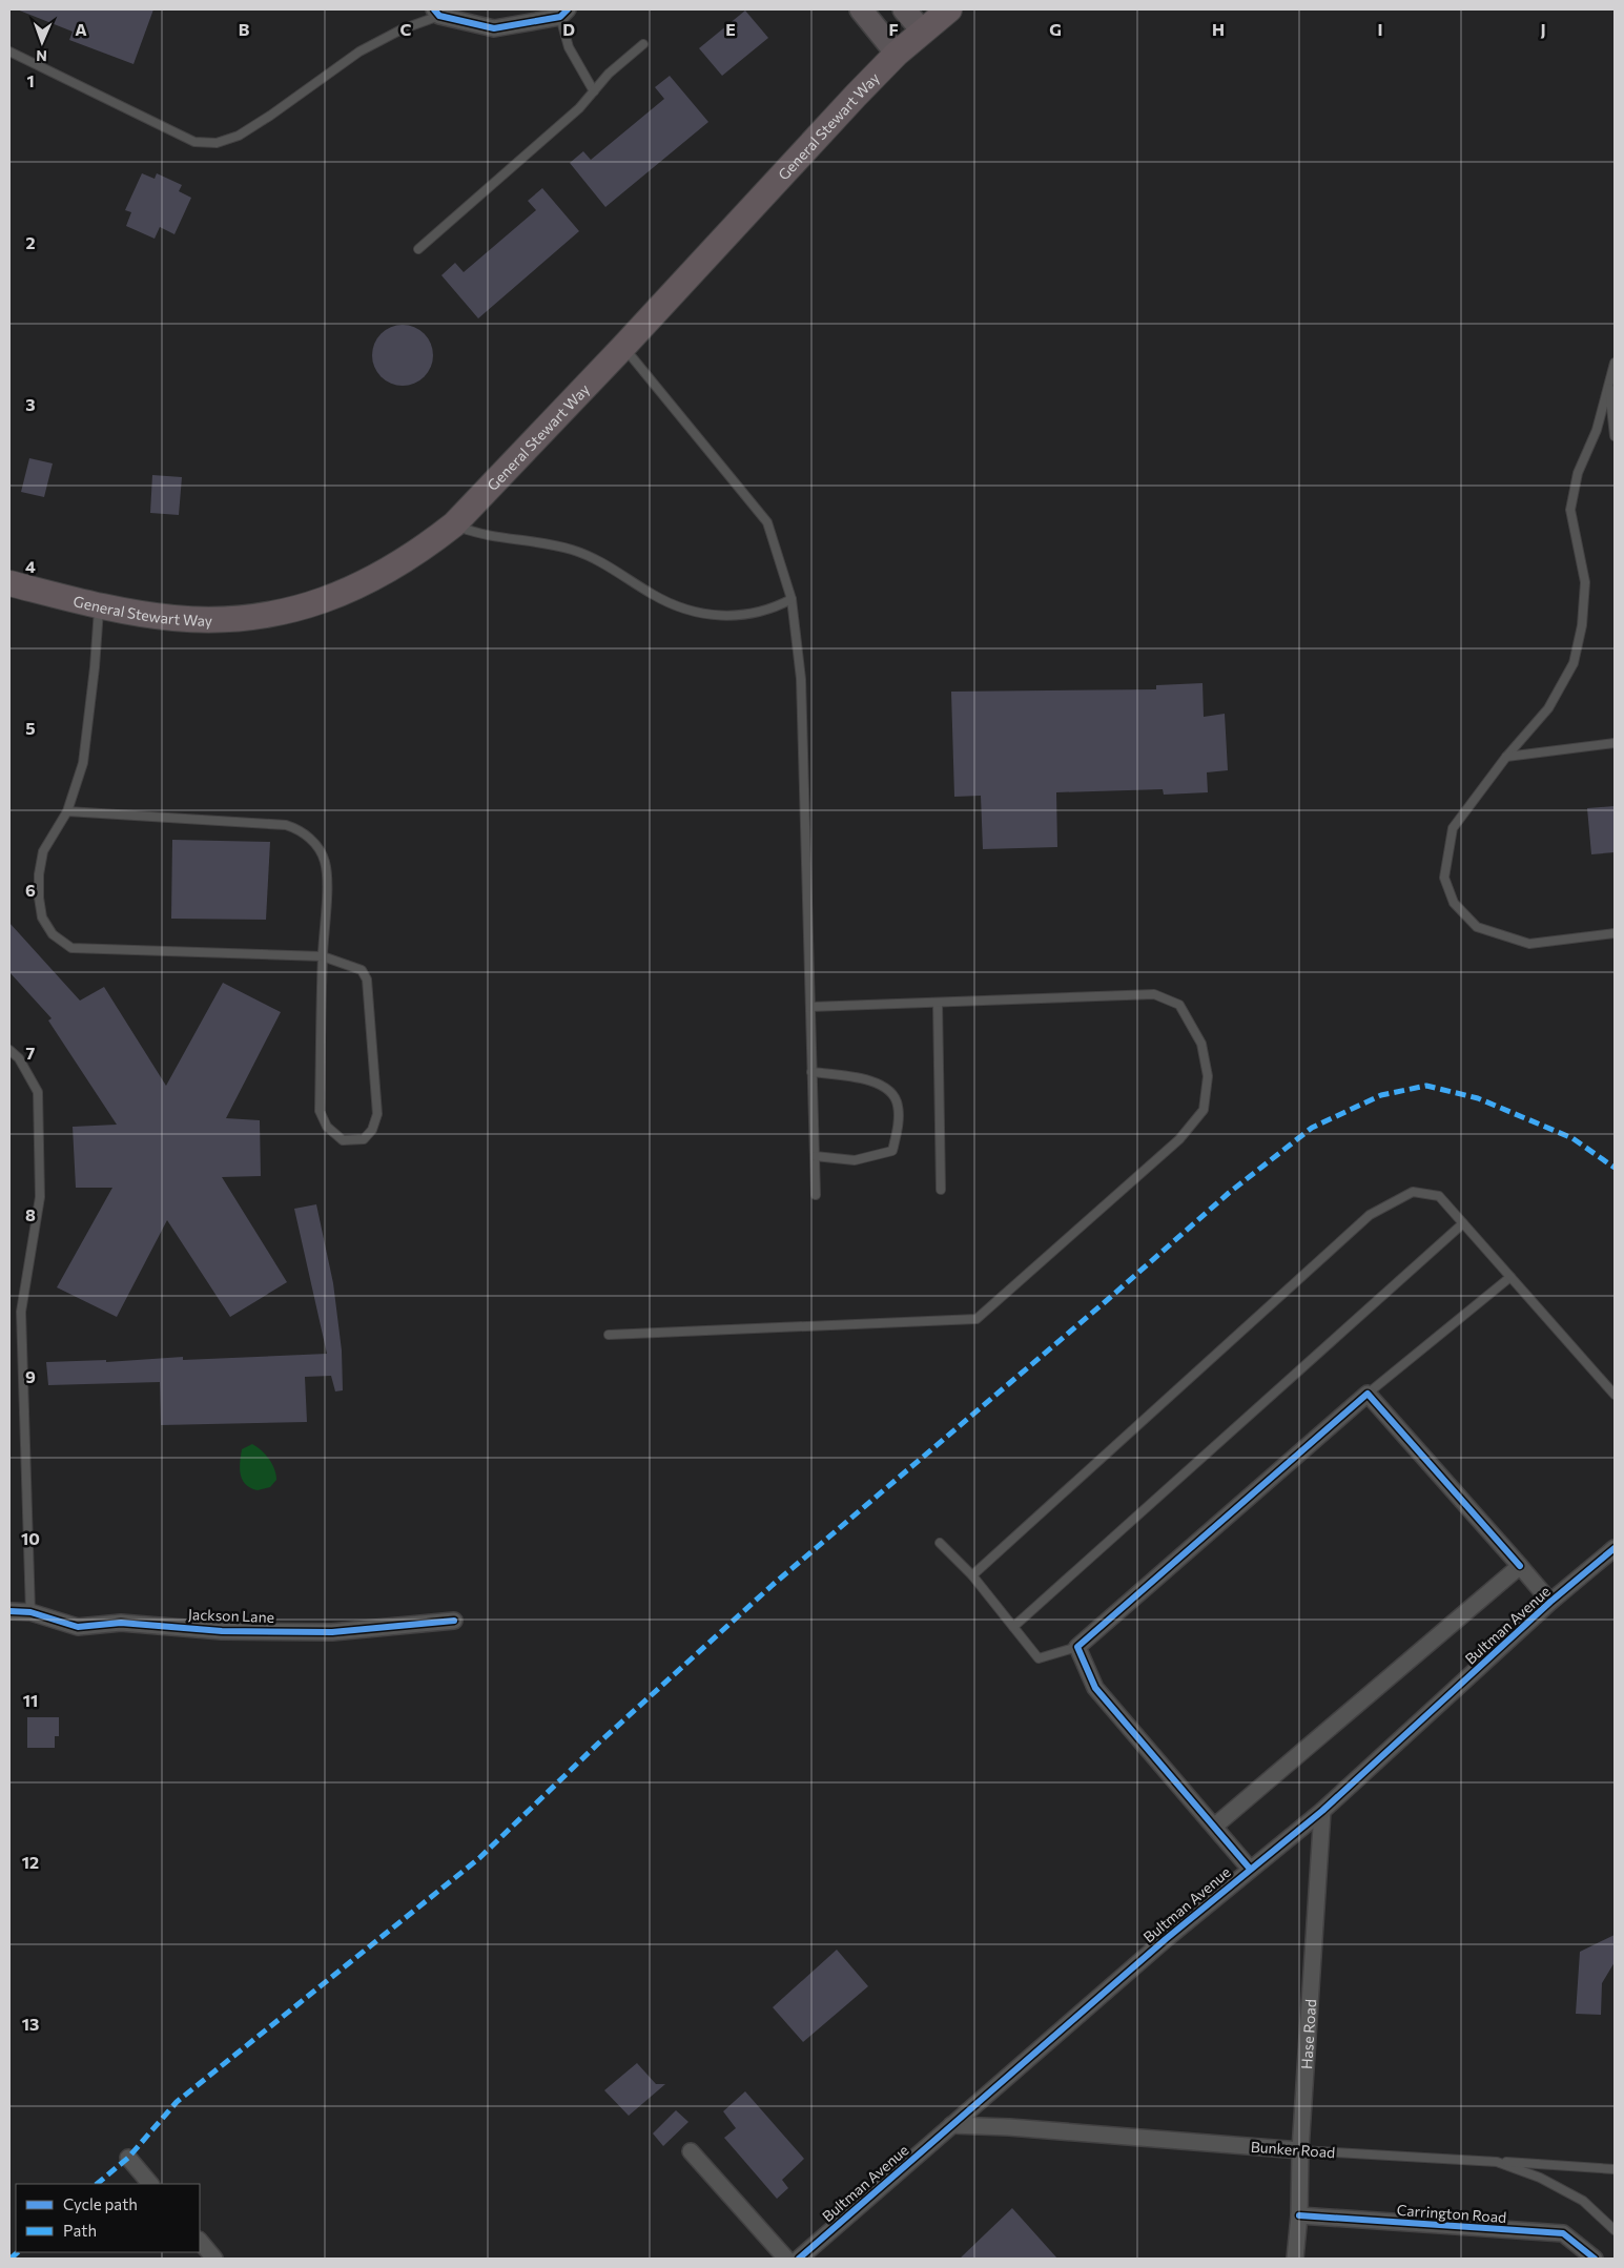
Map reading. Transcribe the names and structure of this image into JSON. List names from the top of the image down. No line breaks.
{"streets":{"main road":["General Stewart Way"],"street":["Jackson Lane","Bultman Avenue","Hase Road","Bunker Road","Carrington Road"]},"crossings":[["Bultman Avenue","Hase Road"],["Bultman Avenue","Bunker Road"],["Hase Road","Bunker Road"],["Hase Road","Carrington Road"]],"legend":["Cycle path","Path"],"north":"bottom","grid":{"columns":["A","B","C","D","E","F","G","H","I","J"],"rows":["1","2","3","4","5","6","7","8","9","10","11","12","13"]}}
